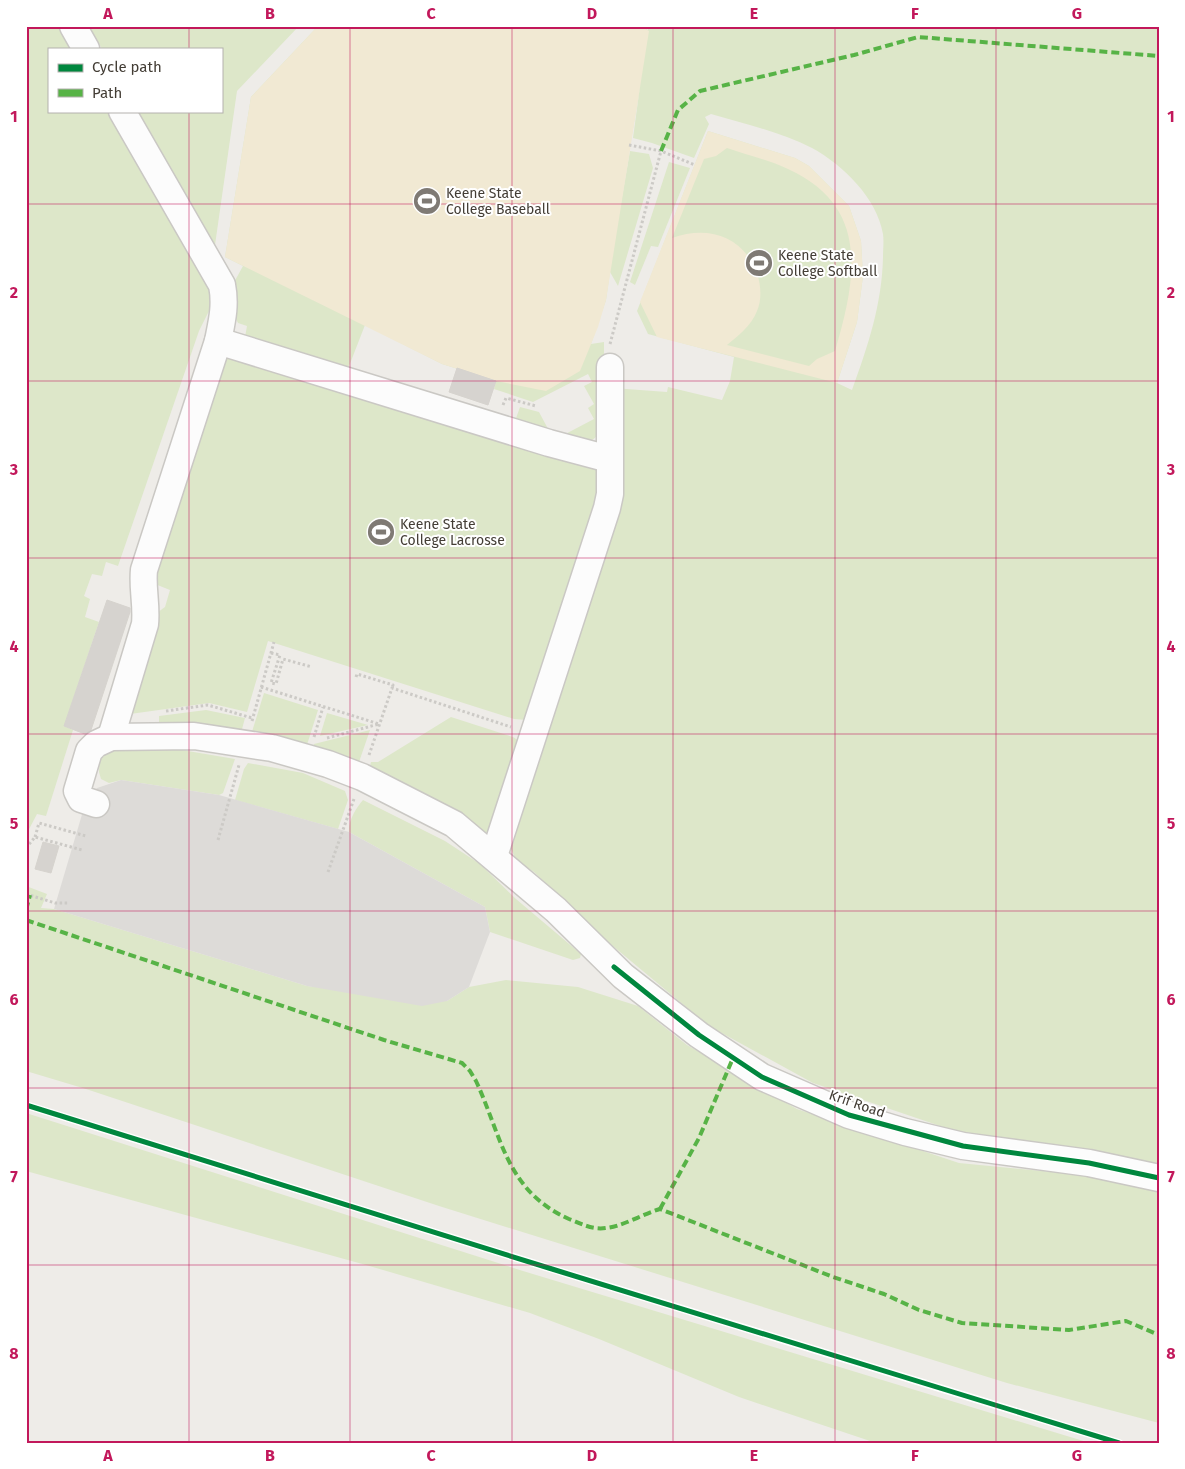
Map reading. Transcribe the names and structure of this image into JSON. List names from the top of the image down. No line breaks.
{"streets":{"street":["Krif Road"]},"places":{"sports":["Keene State College Baseball","Keene State College Softball","Keene State College Lacrosse"]},"legend":["Cycle path","Path"],"grid":{"columns":["A","B","C","D","E","F","G"],"rows":["1","2","3","4","5","6","7","8"]}}
